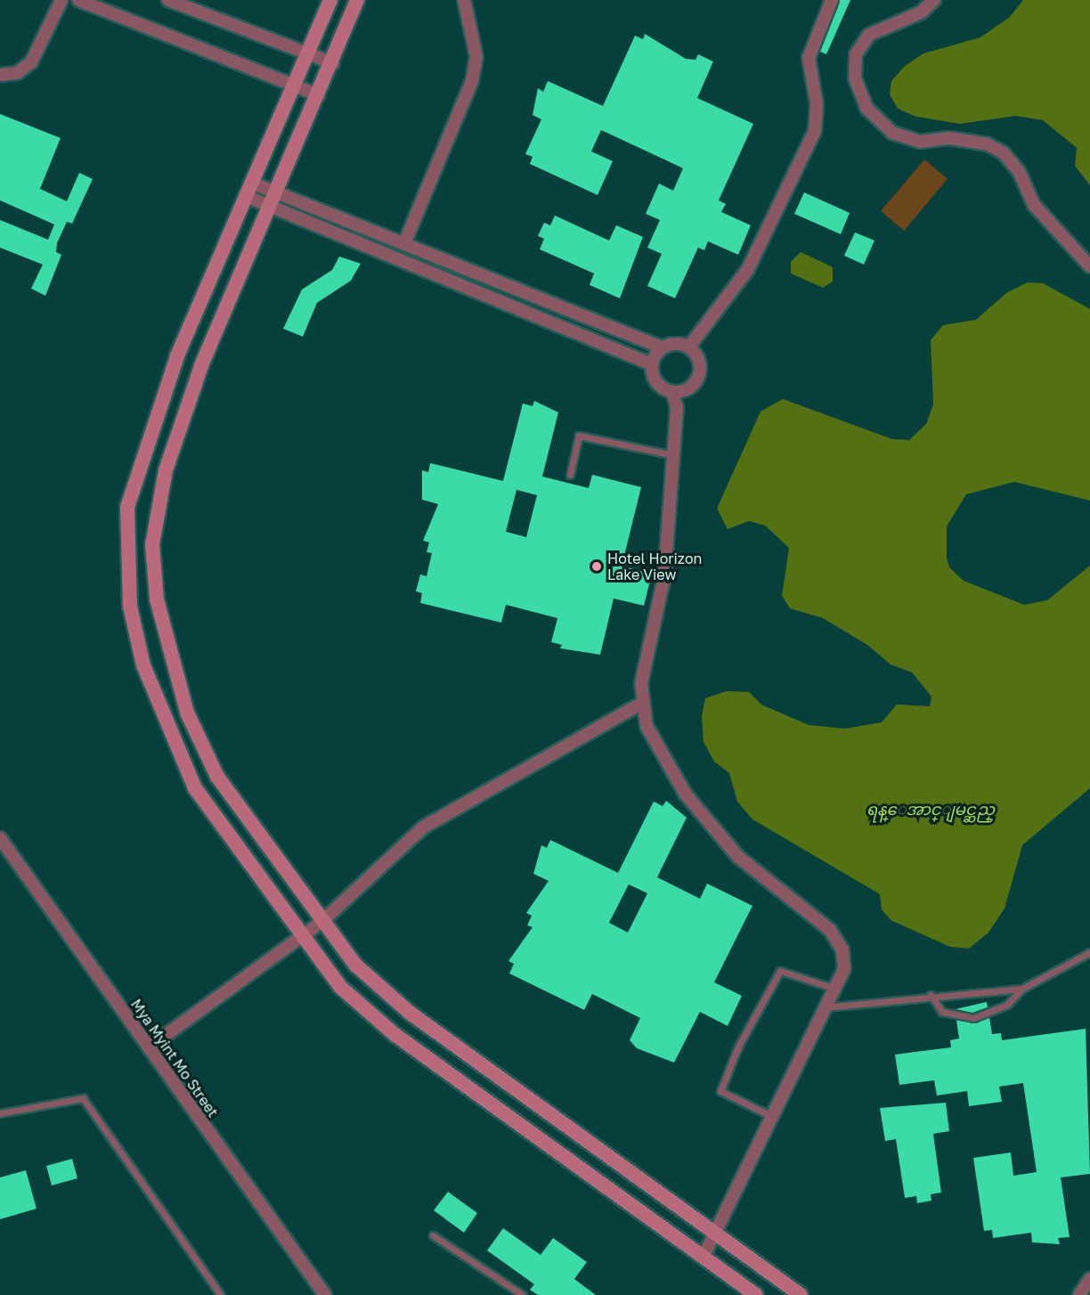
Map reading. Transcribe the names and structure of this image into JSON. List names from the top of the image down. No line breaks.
{"streets":{"street":["Mya Myint Mo Street"]},"water":["ရန္ေအာင္ျမင္ဆည္"],"places":["Hotel Horizon Lake View"]}
